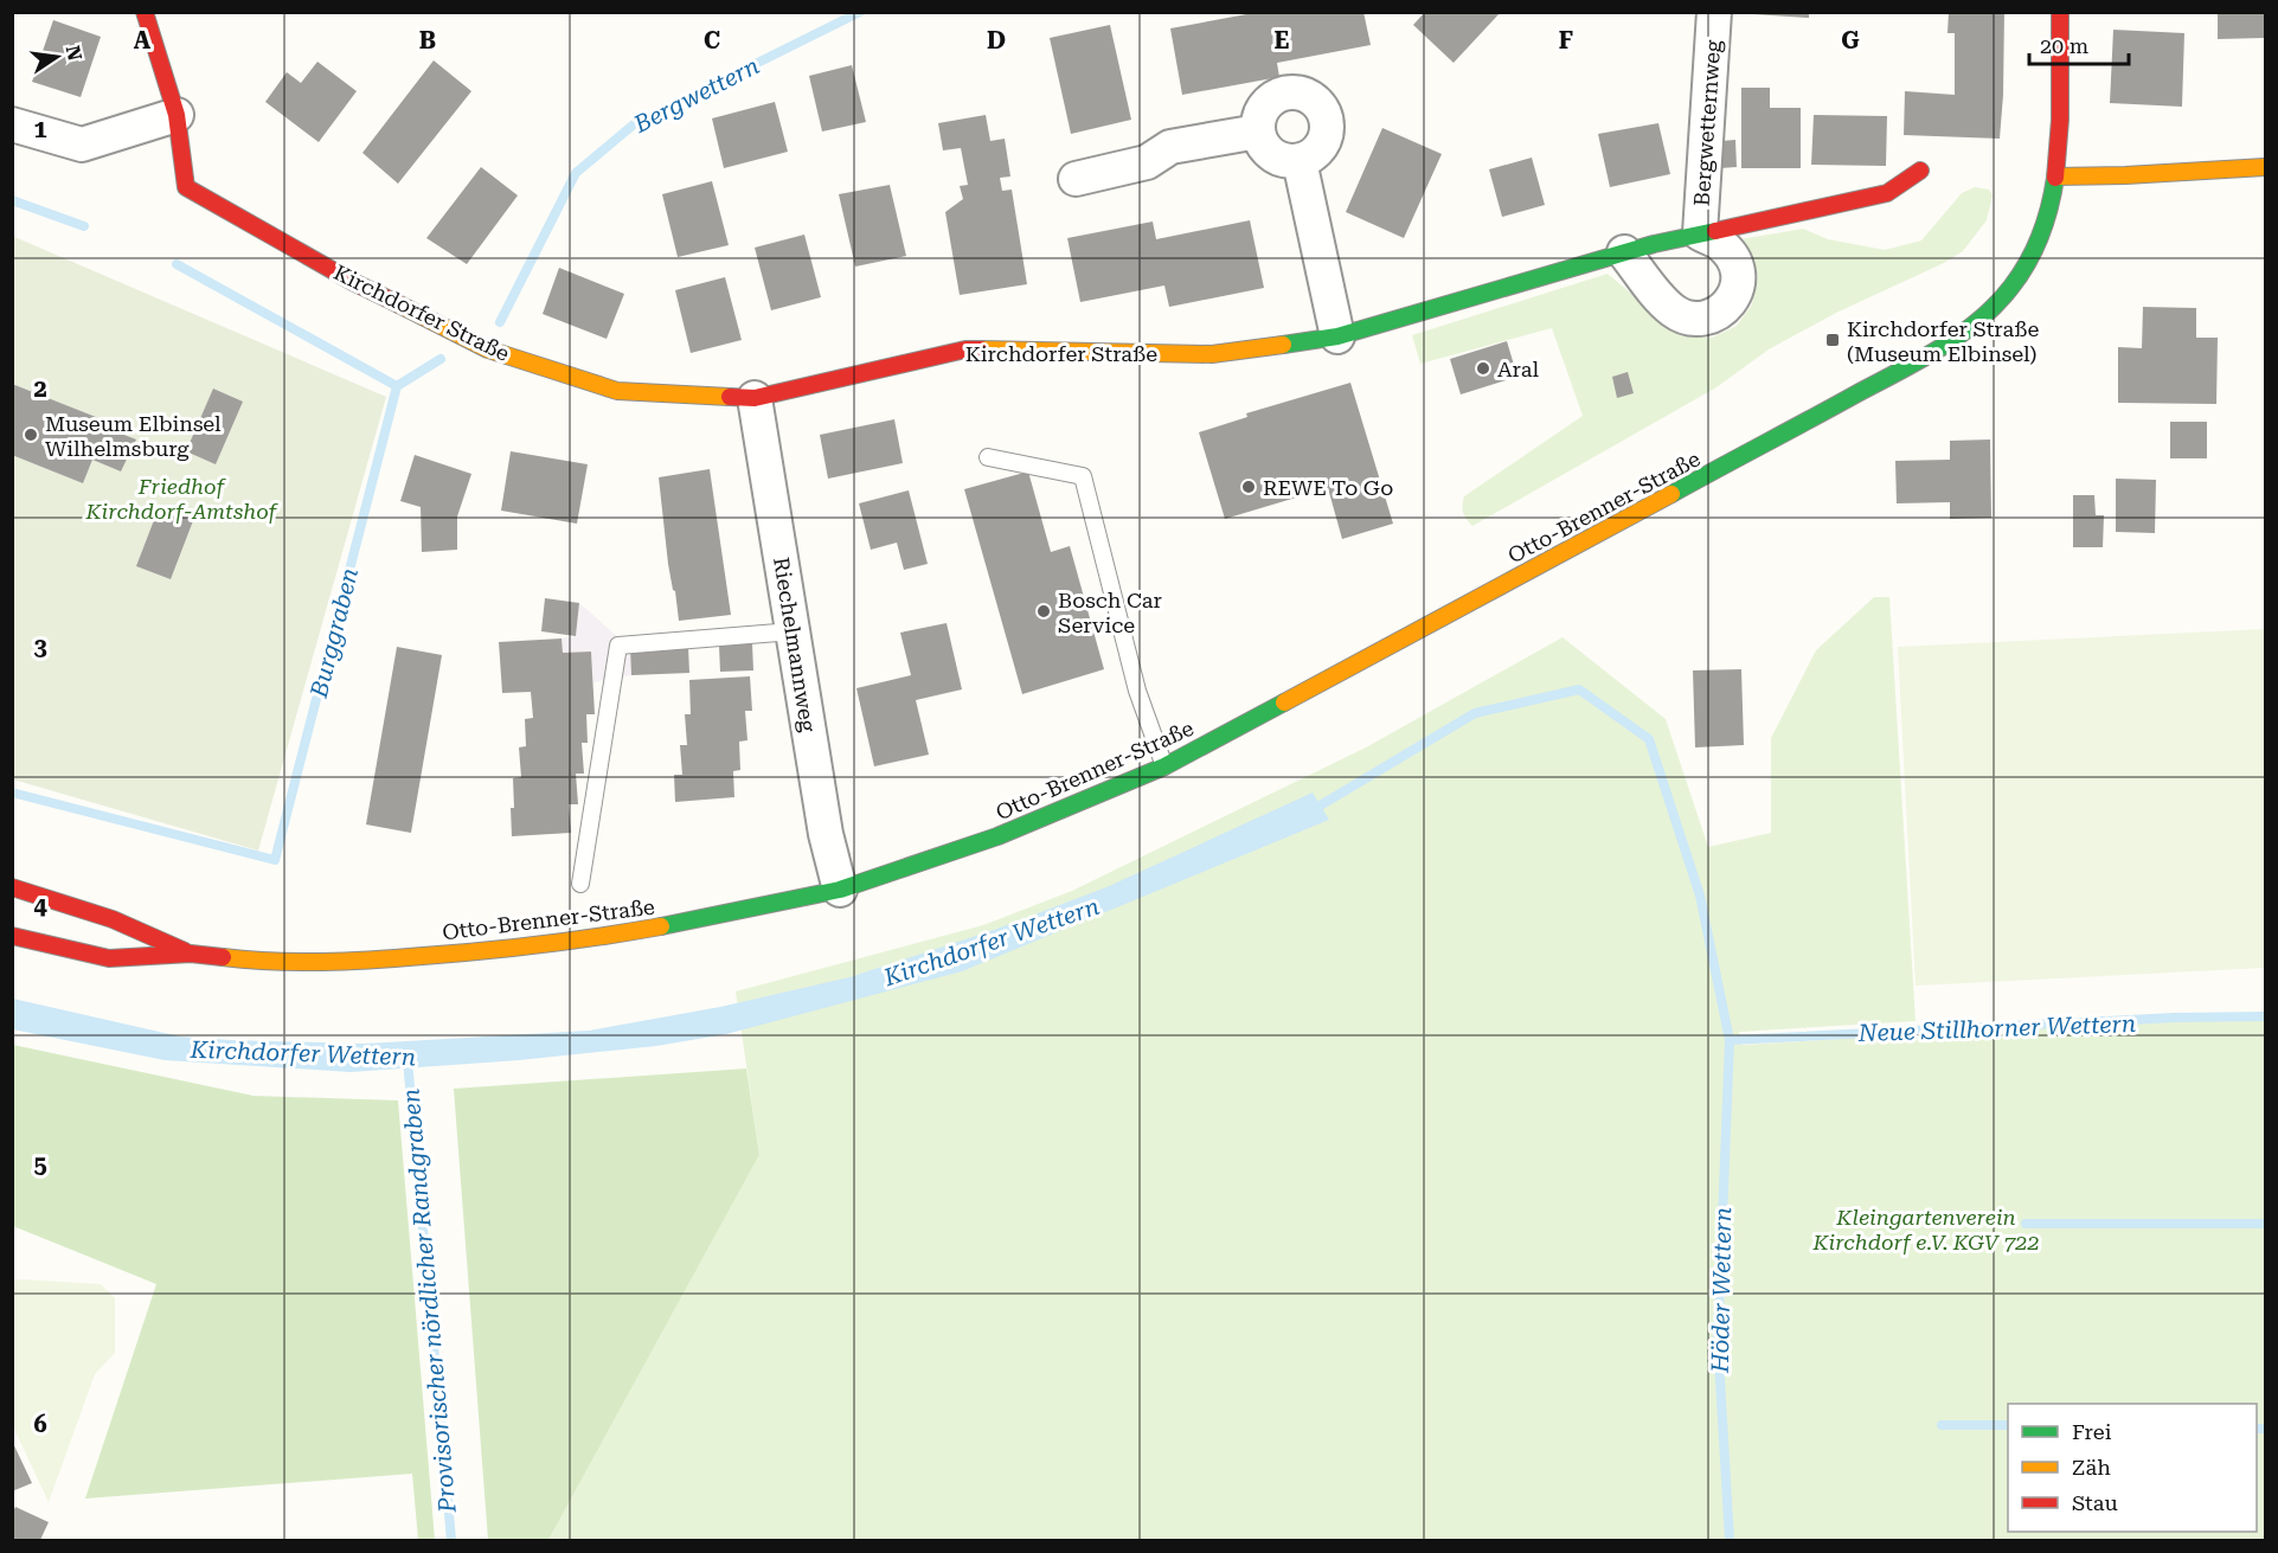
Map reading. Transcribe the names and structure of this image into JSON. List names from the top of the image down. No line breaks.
{"streets":{"main road":["Kirchdorfer Straße","Otto-Brenner-Straße"],"street":["Bergwetternweg","Riechelmannweg"]},"crossings":[["Bergwetternweg","Kirchdorfer Straße"],["Kirchdorfer Straße","Riechelmannweg"],["Otto-Brenner-Straße","Riechelmannweg"]],"water":["Bergwettern","Burggraben","Kirchdorfer Wettern","Neue Stillhorner Wettern","Höder Wettern","Provisorischer nördlicher Randgraben"],"parks":["Friedhof Kirchdorf-Amtshof","Kleingartenverein Kirchdorf e.V. KGV 722"],"places":{"transit":["Kirchdorfer Straße (Museum Elbinsel)"],"other":["Aral","Museum Elbinsel Wilhelmsburg","REWE To Go","Bosch Car Service"]},"legend":["Frei","Zäh","Stau"],"scale_bar":"20 m","north":"right","grid":{"columns":["A","B","C","D","E","F","G"],"rows":["1","2","3","4","5","6"]}}
